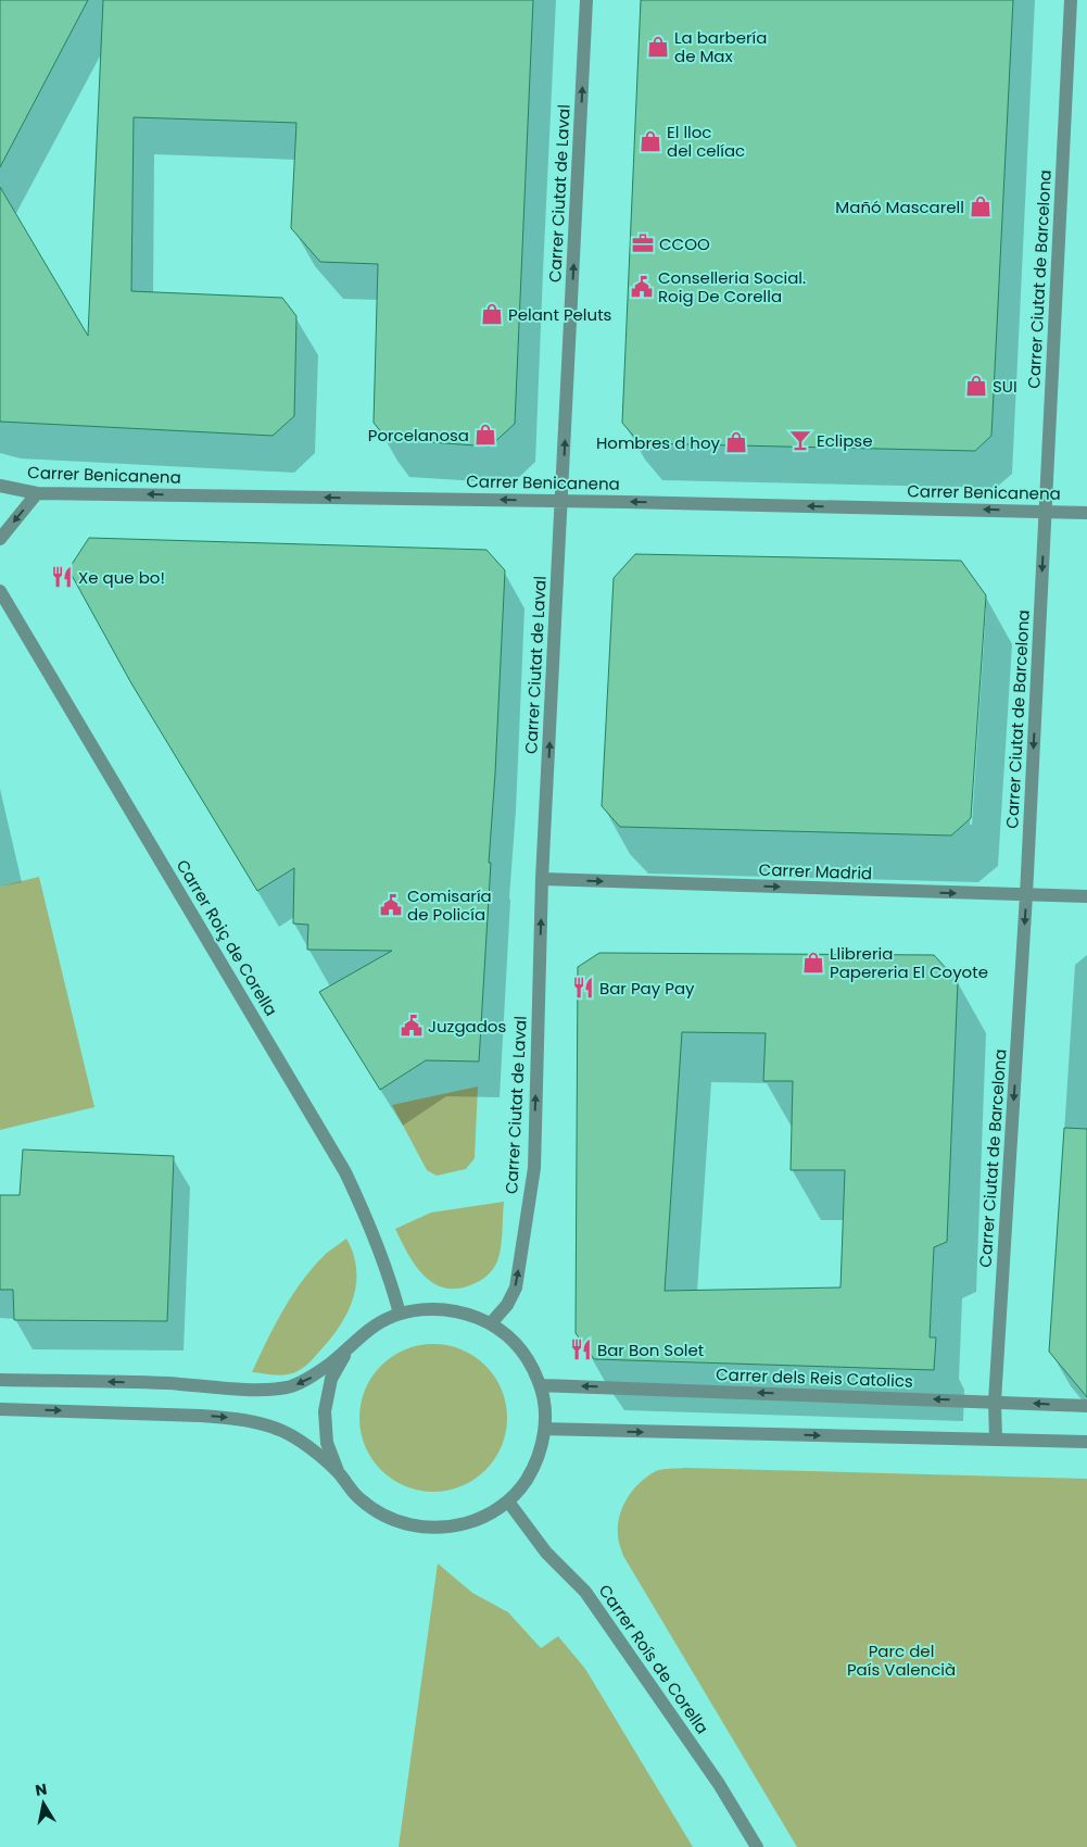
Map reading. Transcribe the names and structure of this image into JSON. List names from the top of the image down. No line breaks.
{"streets":{"street":["Carrer Ciutat de Laval","Carrer Ciutat de Barcelona","Carrer Benicanena","Carrer Madrid","Carrer Roiç de Corella","Carrer dels Reis Catolics","Carrer Roís de Corella"]},"crossings":[["Carrer Ciutat de Laval","Carrer Benicanena"],["Carrer Ciutat de Laval","Carrer Madrid"],["Carrer Ciutat de Barcelona","Carrer Benicanena"],["Carrer Ciutat de Barcelona","Carrer Madrid"],["Carrer Ciutat de Barcelona","Carrer dels Reis Catolics"]],"one_way":["Carrer Ciutat de Laval","Carrer Ciutat de Barcelona","Carrer Benicanena","Carrer Madrid"],"parks":["Parc del País Valencià"],"places":{"shop":["La barbería de Max","El lloc del celíac","Mañó Mascarell","Pelant Peluts","SUI","Porcelanosa","Hombres d hoy","Llibreria Papereria El Coyote"],"office":["CCOO"],"public building":["Conselleria Social. Roig De Corella","Comisaría de Policía","Juzgados"],"bar":["Eclipse"],"restaurant":["Xe que bo!","Bar Pay Pay","Bar Bon Solet"]},"north":"top"}
